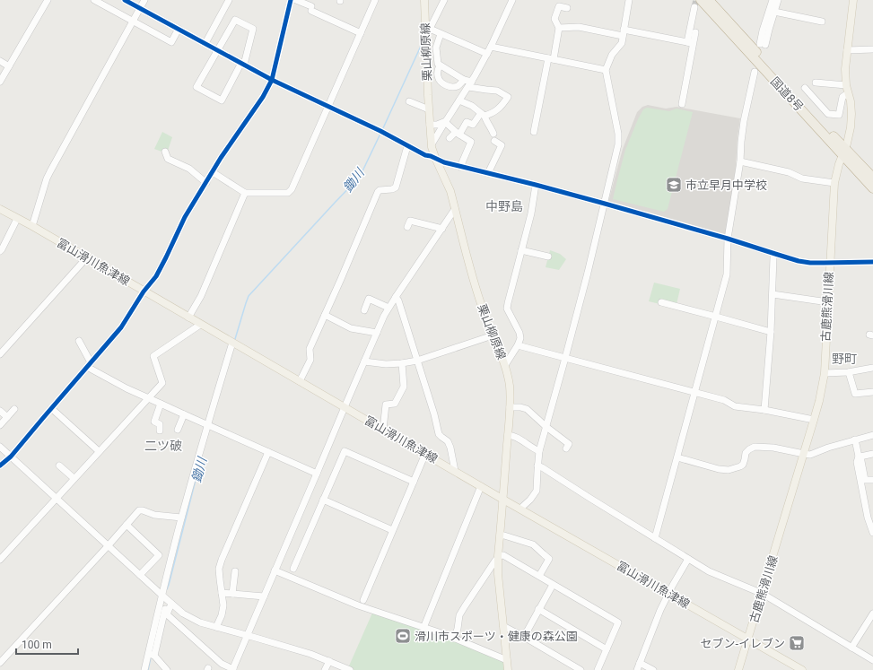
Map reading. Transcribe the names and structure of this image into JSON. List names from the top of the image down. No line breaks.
{"streets":{"highway":["国道8号"],"main road":["栗山柳原線","富山滑川魚津線","古鹿熊滑川線"]},"crossings":[["栗山柳原線","富山滑川魚津線"],["国道8号","古鹿熊滑川線"],["富山滑川魚津線","古鹿熊滑川線"]],"districts":["中野島","野町","二ツ破"],"water":["鋤川"],"places":{"school or university":["市立早月中学校"],"sports":["滑川市スポーツ・健康の森公園"],"supermarket":["セブン-イレブン"]},"scale_bar":"100 m"}
